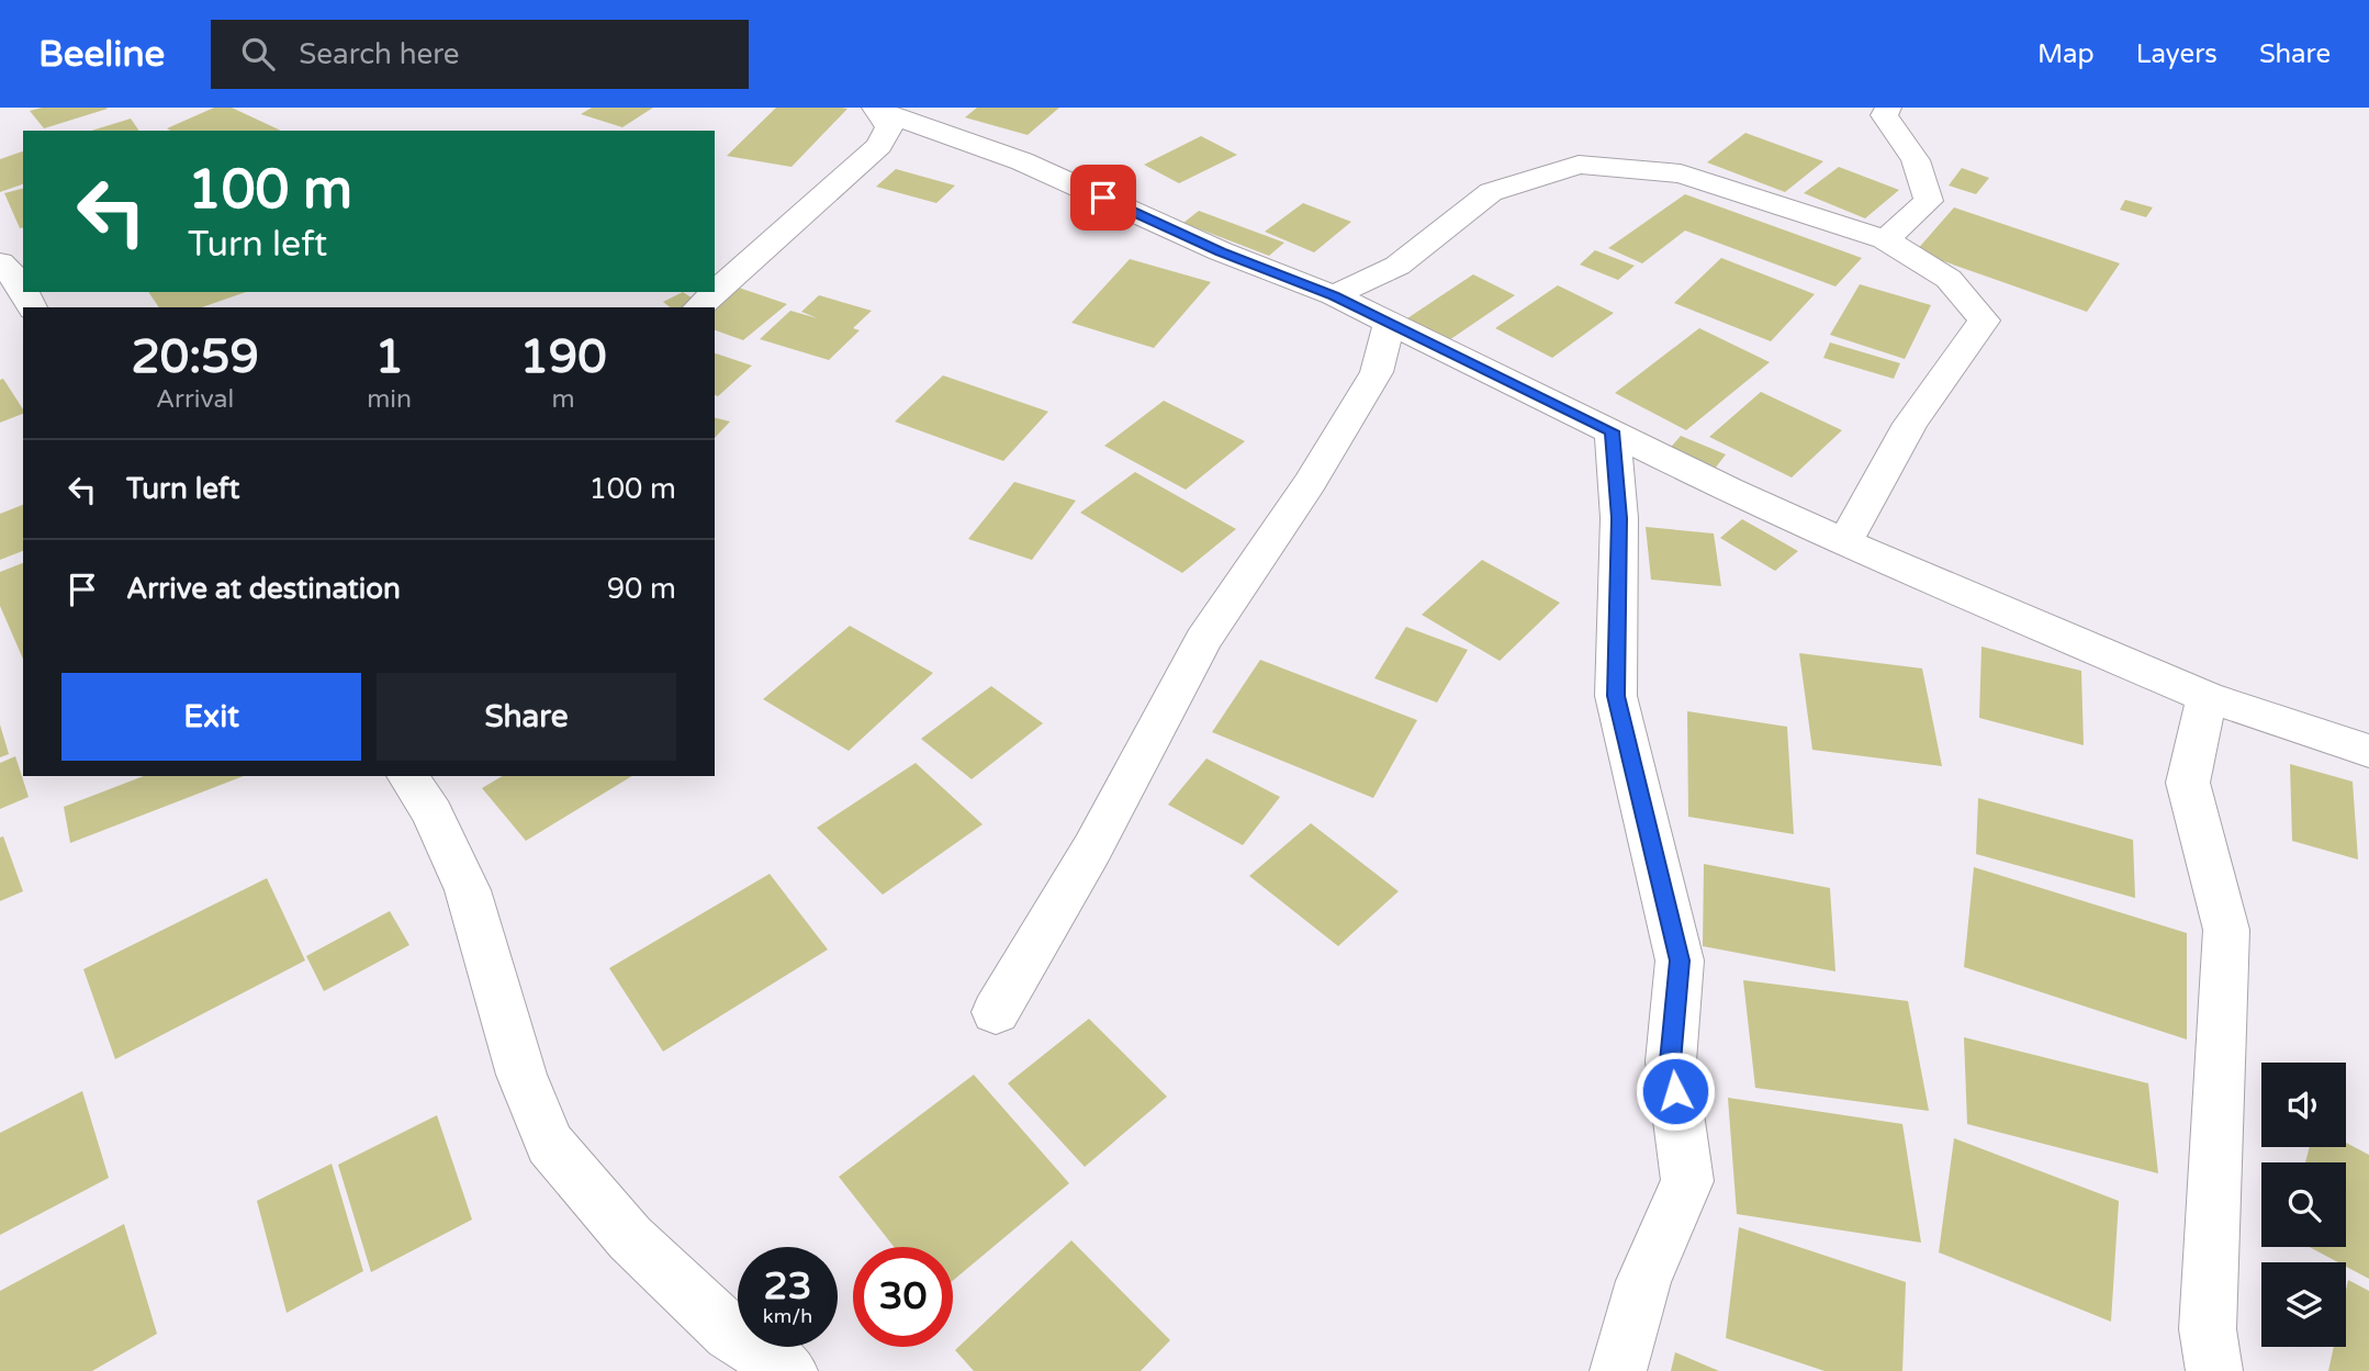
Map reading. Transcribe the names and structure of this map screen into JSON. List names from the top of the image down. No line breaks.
{"page":{"header":"Beeline","search":"Search here","nav":["Map","Layers","Share"],"turn":["100 m","Turn left"],"eta":["20:59","Arrival","1","min","190","m"],"list":[{"name":"Turn left","value":"100 m"},{"name":"Arrive at destination","value":"90 m"}],"buttons":["Exit","Share"],"speed":"23 km/h","limit":"30"}}
